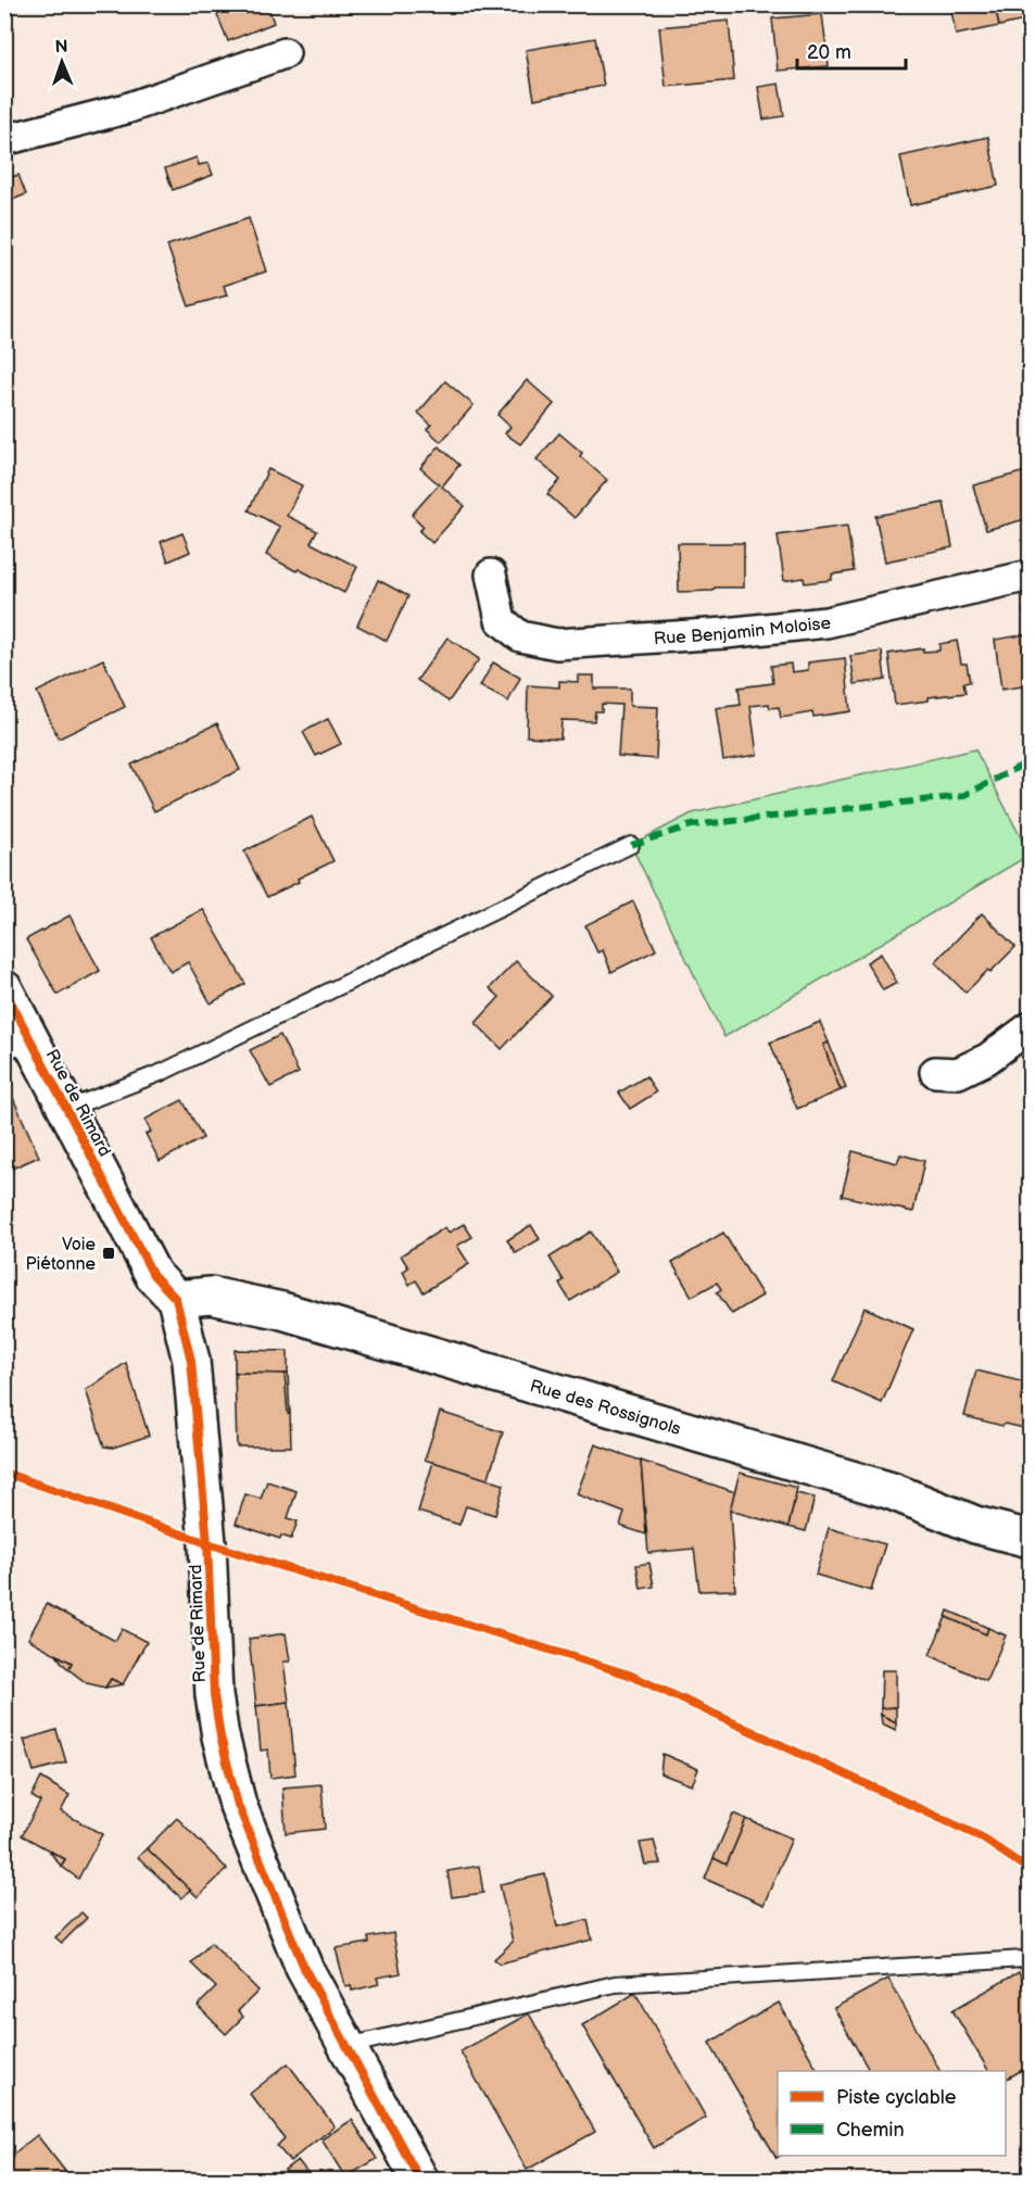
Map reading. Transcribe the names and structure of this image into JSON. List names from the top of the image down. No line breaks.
{"streets":{"street":["Rue Benjamin Moloise","Rue de Rimard","Rue des Rossignols"]},"crossings":[["Rue de Rimard","Rue des Rossignols"]],"places":{"transit":["Voie Piétonne"]},"legend":["Piste cyclable","Chemin"],"scale_bar":"20 m","north":"top"}
